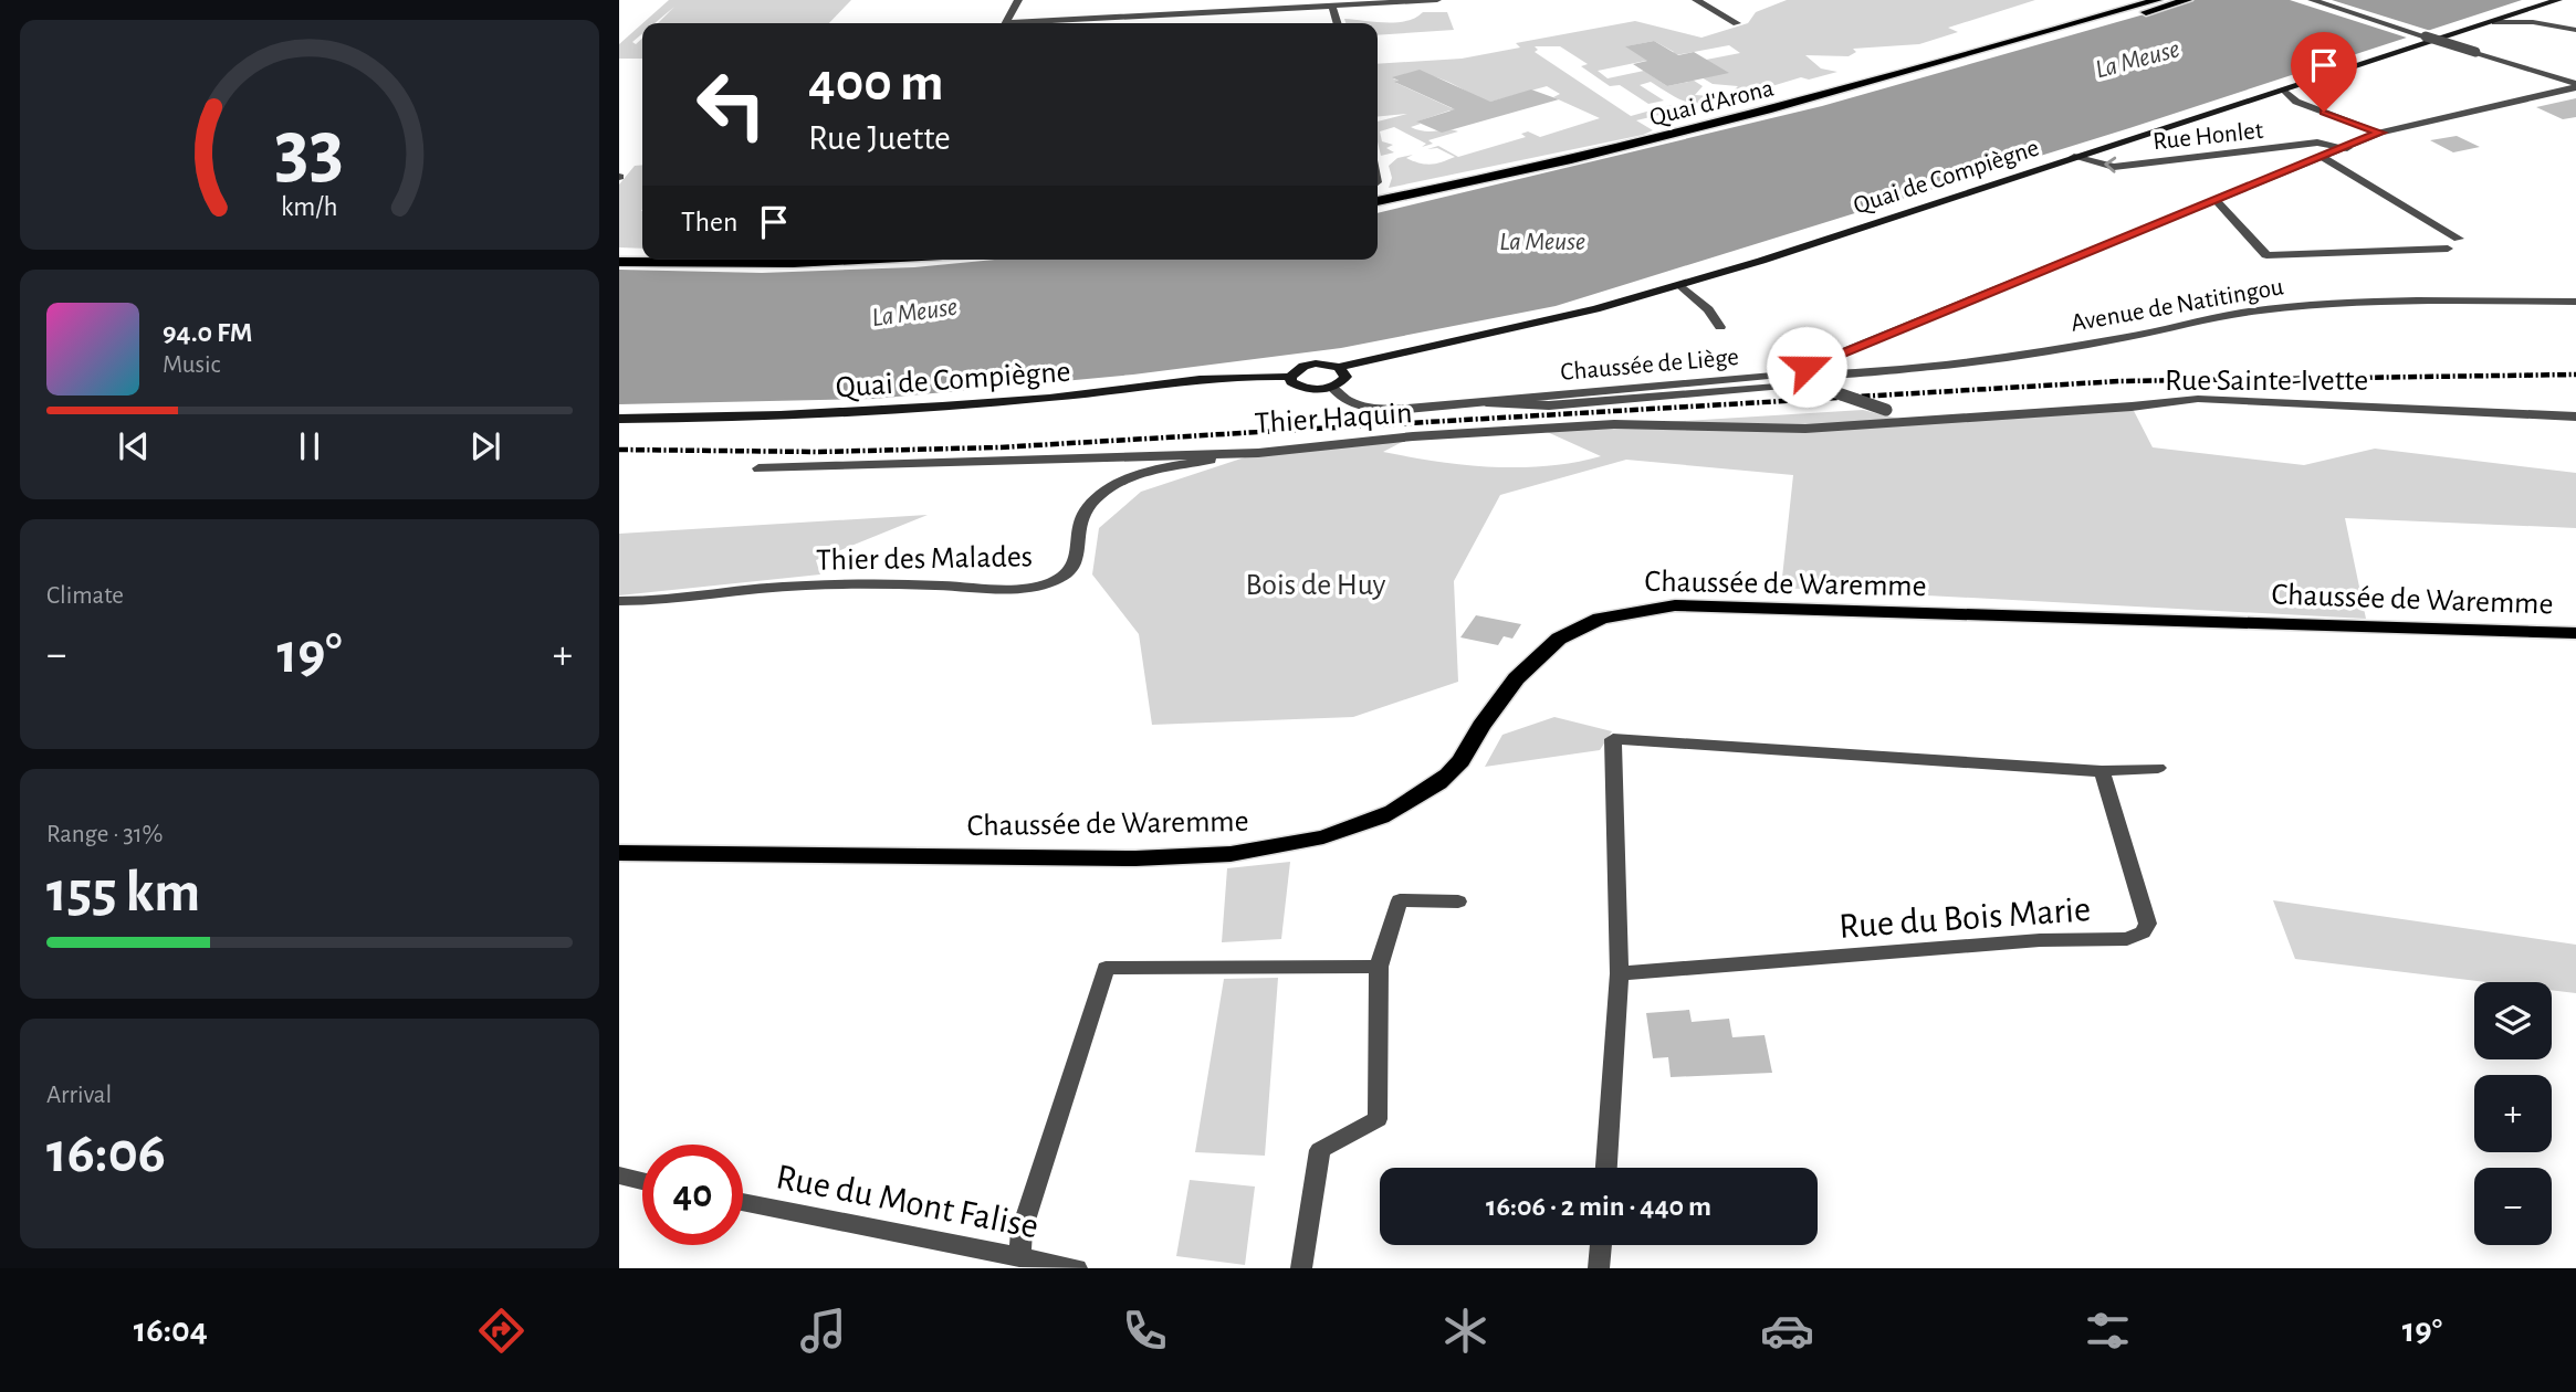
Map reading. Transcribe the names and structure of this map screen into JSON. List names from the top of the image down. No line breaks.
{"streets":{"main road":["Quai d'Arona","Quai de Compiègne","Chaussée de Waremme"],"street":["Rue Honlet","Avenue de Natitingou","Rue Sainte-Ivette","Thier Haquin","Thier des Malades","Rue du Bois Marie","Rue du Mont Falise"]},"crossings":[["Rue Honlet","Quai de Compiègne"],["Rue Sainte-Ivette","Thier Haquin"],["Thier Haquin","Thier des Malades"]],"water":["La Meuse"],"parks":["Bois de Huy"],"page":{"turn":["400 m","Rue Juette"],"then":"Then","song":["94.0 FM","Music"],"tile":["Climate",["Range · 31%","155 km"],["Arrival","16:06"]],"heat":["−","19°","+"],"map_buttons":["+","−"],"limit":"40","trip":"16:06 · 2 min · 440 m","tabs":["16:04","19°"],"gauge":["33","km/h"]}}
